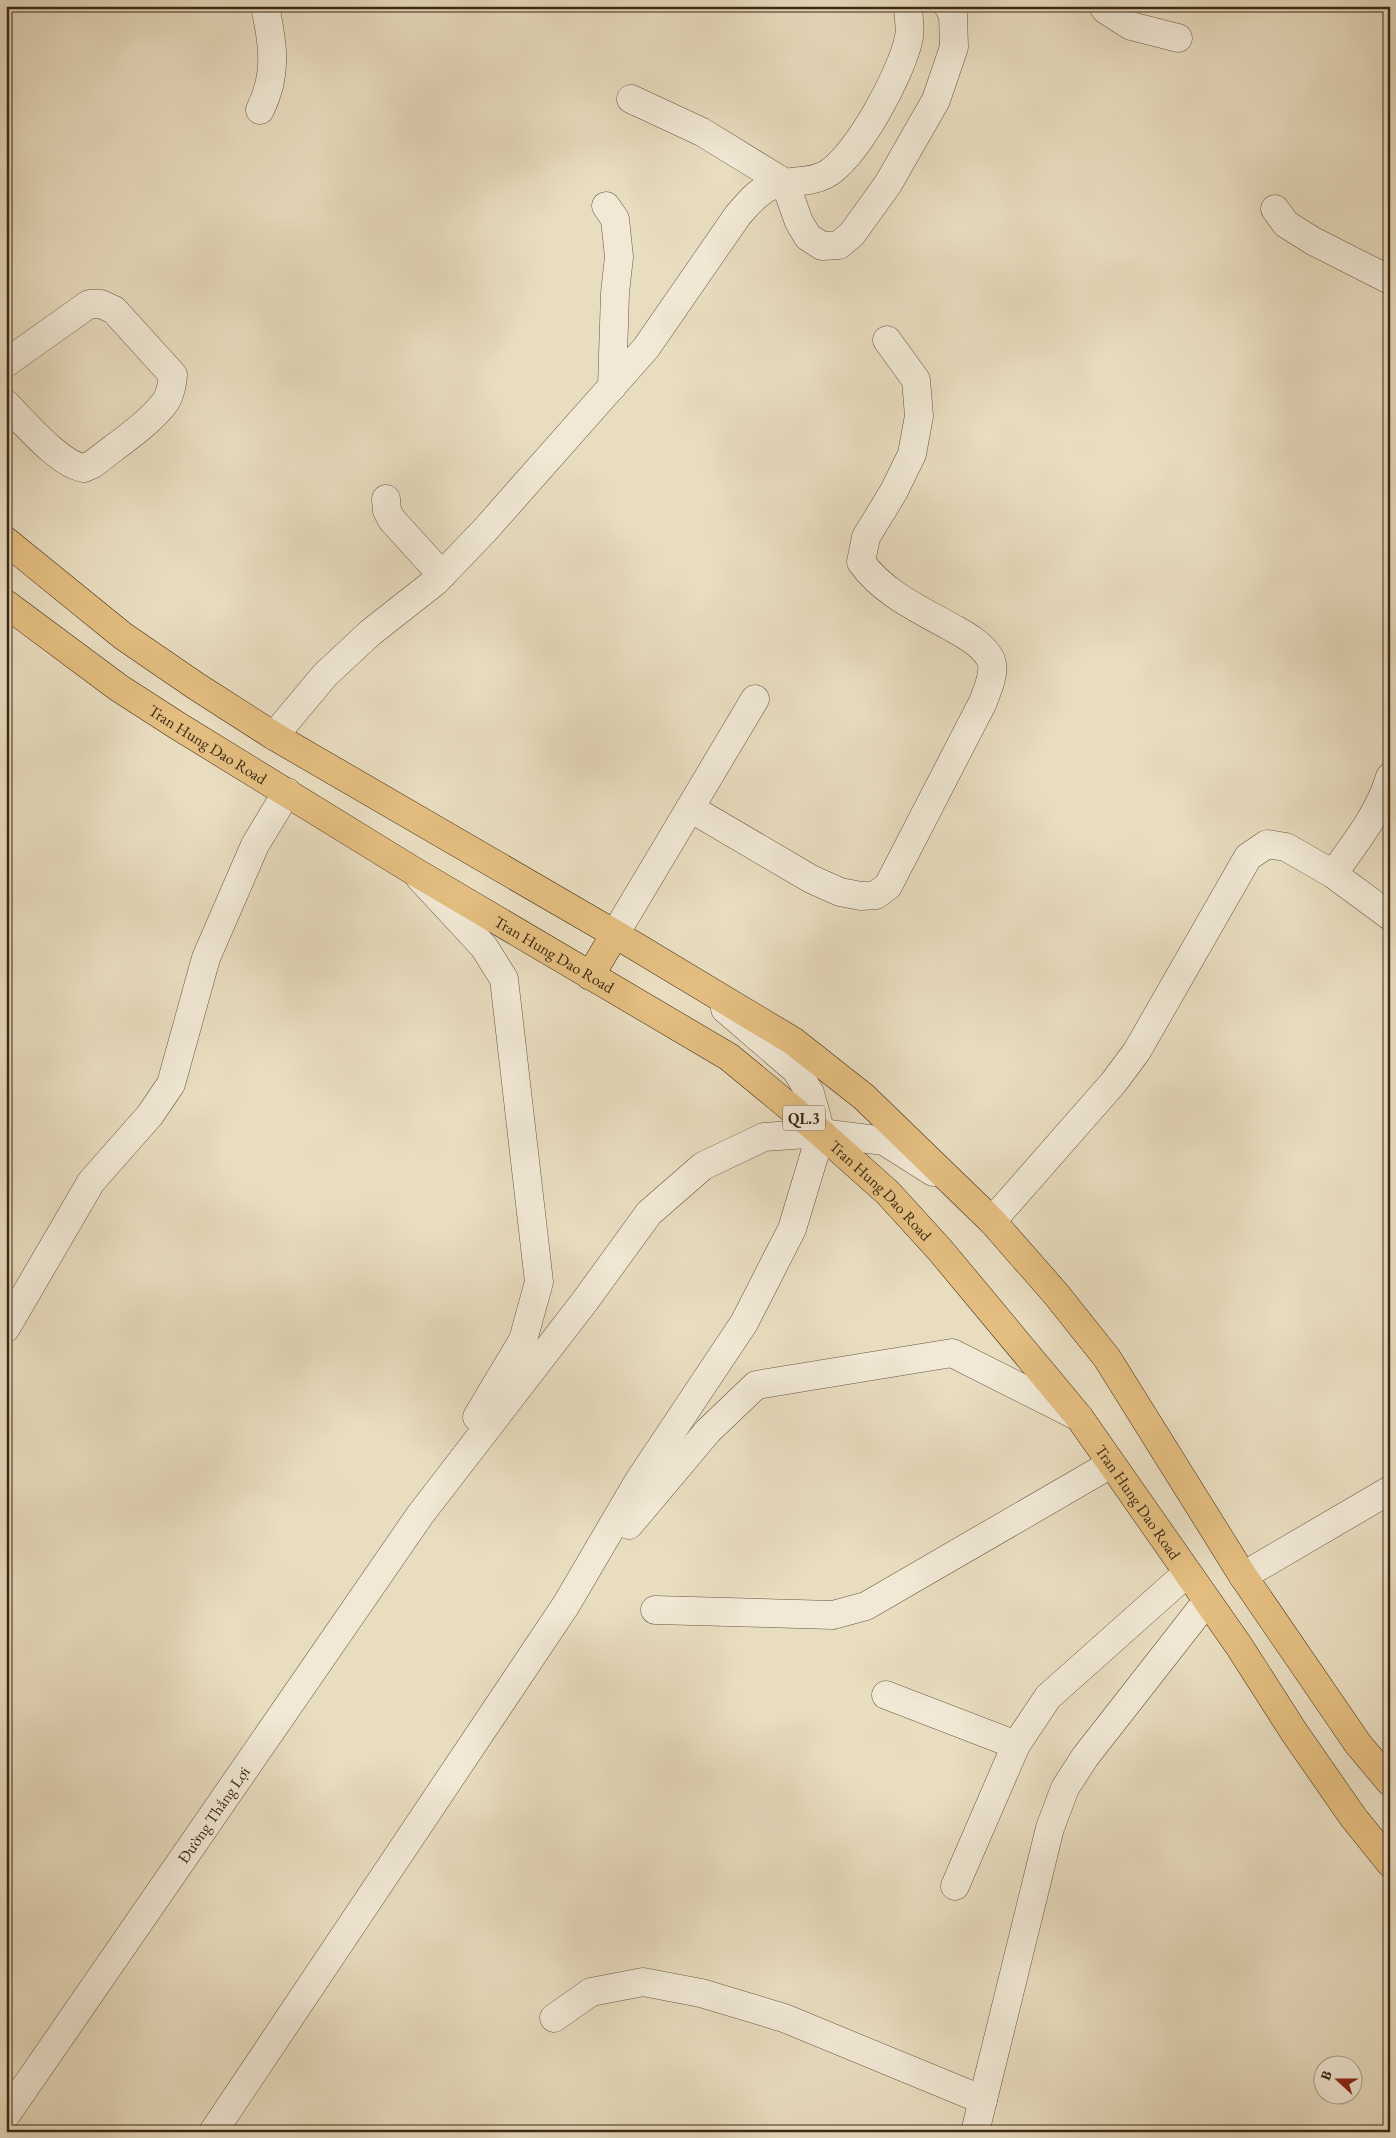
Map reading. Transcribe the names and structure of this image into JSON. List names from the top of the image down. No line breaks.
{"streets":{"highway":["Tran Hung Dao Road","QL.3"],"street":["Đường Thắng Lợi"]},"north":"left"}
